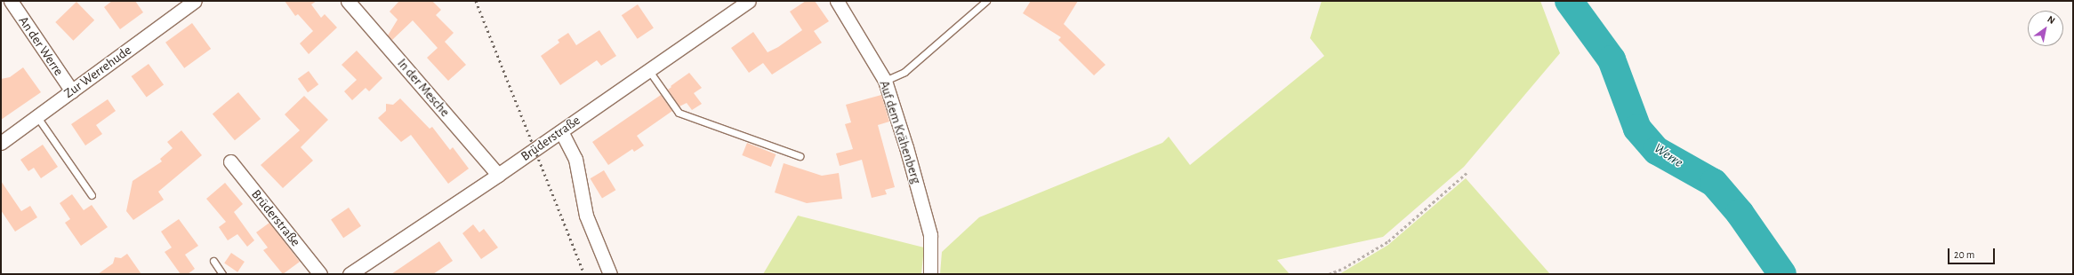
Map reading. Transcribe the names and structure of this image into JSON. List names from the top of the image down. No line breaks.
{"streets":{"street":["An der Werre","Zur Werrehude","In der Mesche","Auf dem Krähenberg","Brüderstraße"]},"crossings":[["An der Werre","Zur Werrehude"],["In der Mesche","Brüderstraße"]],"water":["Werre"],"scale_bar":"20 m","north":"top right"}
